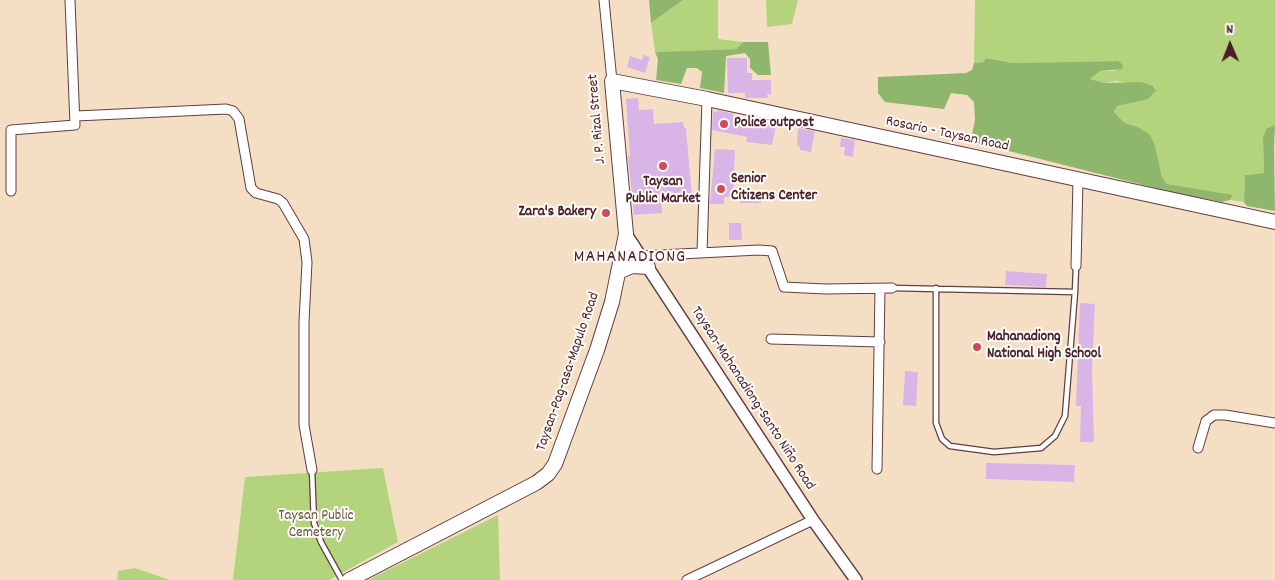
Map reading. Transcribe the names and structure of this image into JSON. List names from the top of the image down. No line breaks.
{"streets":{"main road":["J. P. Rizal Street","Rosario - Taysan Road","Taysan-Pag-asa-Mapulo Road"],"street":["Taysan-Mahanadiong-Santo Niño Road"]},"crossings":[["J. P. Rizal Street","Rosario - Taysan Road"],["J. P. Rizal Street","Taysan-Pag-asa-Mapulo Road"],["J. P. Rizal Street","Taysan-Mahanadiong-Santo Niño Road"],["Taysan-Pag-asa-Mapulo Road","Taysan-Mahanadiong-Santo Niño Road"]],"districts":["MAHANADIONG"],"parks":["Taysan Public Cemetery"],"places":["Police outpost","Taysan Public Market","Senior Citizens Center","Zara's Bakery","Mahanadiong National High School"],"north":"top"}
